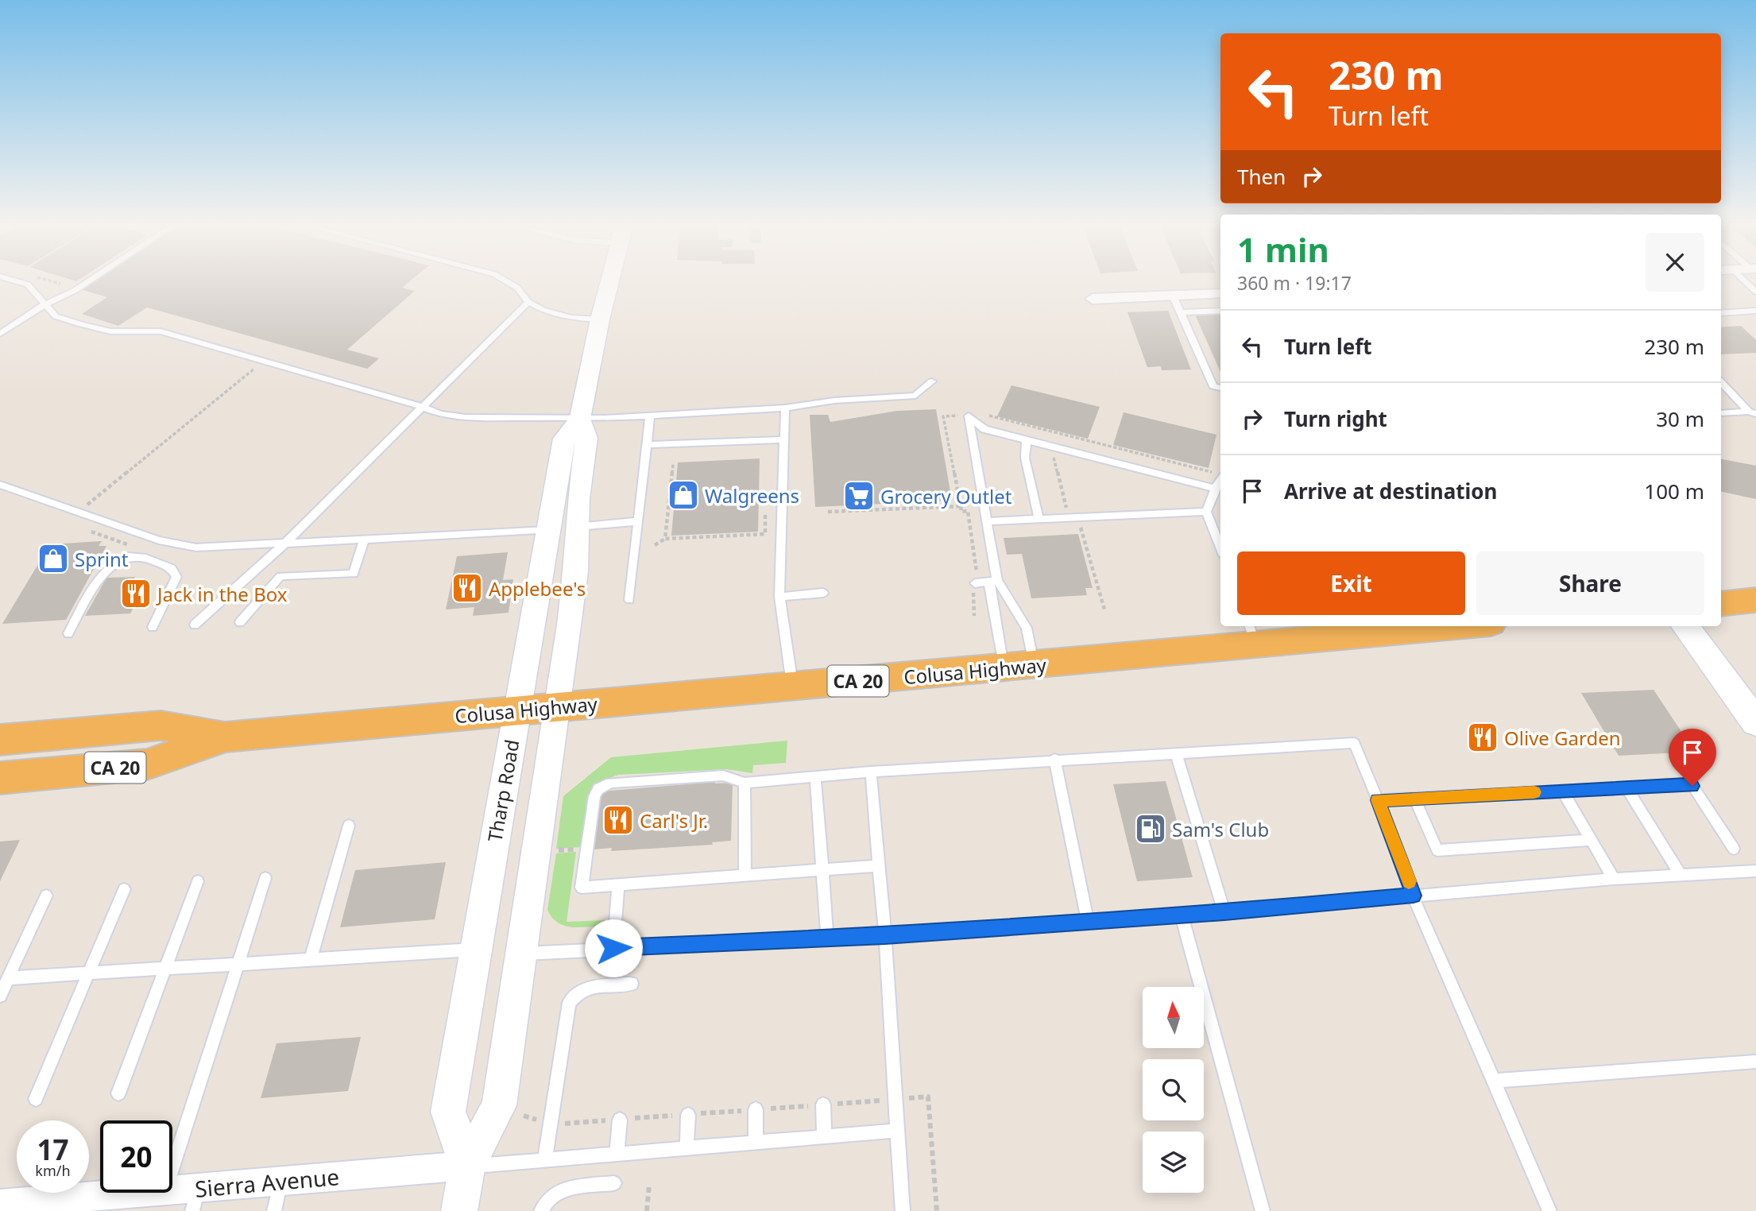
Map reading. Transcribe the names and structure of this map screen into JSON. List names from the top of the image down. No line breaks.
{"streets":{"highway":["Colusa Highway","CA 20"],"street":["Tharp Road","Sierra Avenue"]},"crossings":[["Colusa Highway","Tharp Road"],["Tharp Road","Sierra Avenue"]],"places":{"shop":["Walgreens","Sprint"],"supermarket":["Grocery Outlet"],"restaurant":["Applebee's","Jack in the Box","Olive Garden","Carl's Jr."],"fuel station":["Sam's Club"]},"north":"top","page":{"turn":["230 m","Turn left"],"then":"Then","heading":["1 min","360 m · 19:17"],"list":[{"name":"Turn left","value":"230 m"},{"name":"Turn right","value":"30 m"},{"name":"Arrive at destination","value":"100 m"}],"buttons":["Exit","Share"],"speed":"17 km/h","limit":"20"}}
